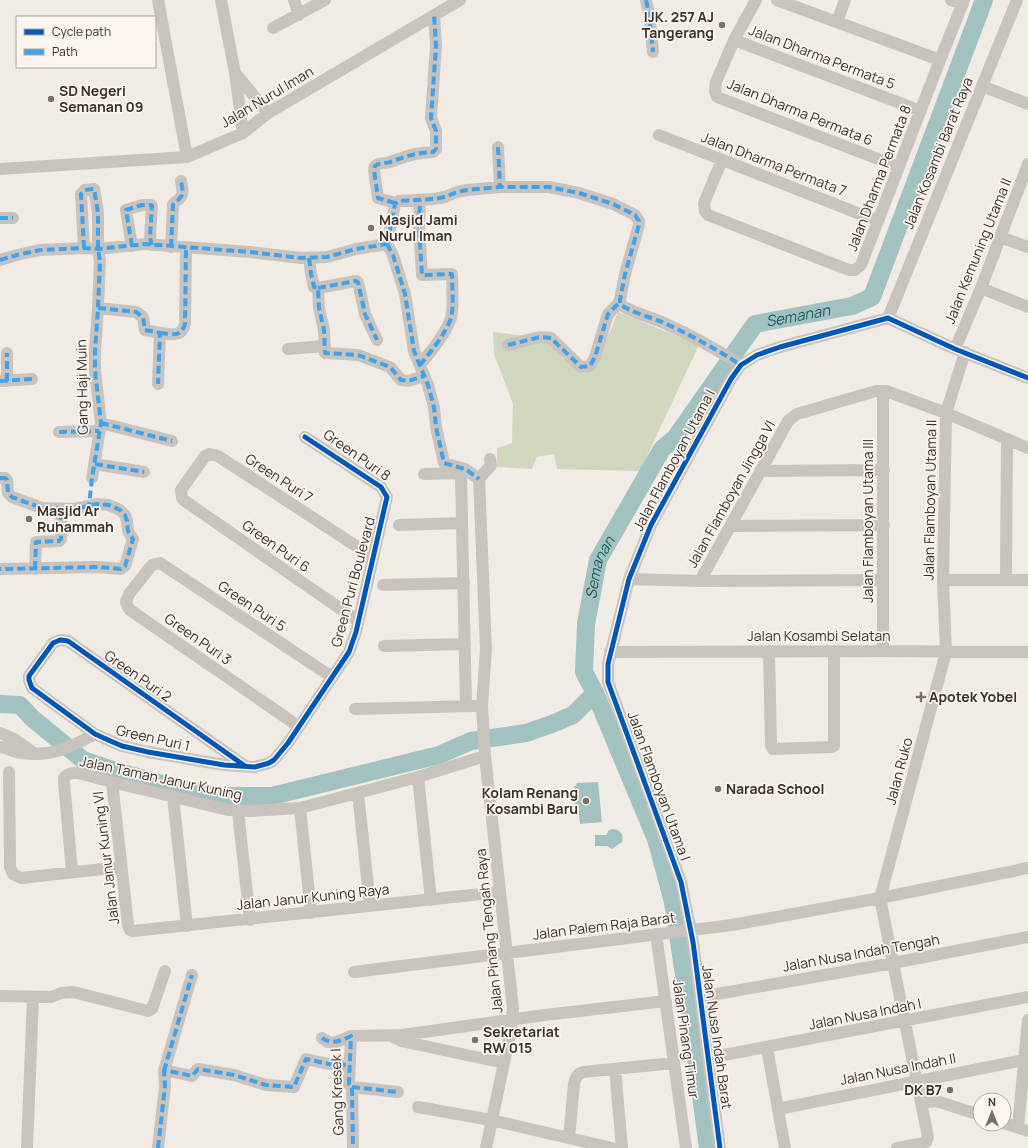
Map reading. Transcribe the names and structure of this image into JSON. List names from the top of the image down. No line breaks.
{"streets":{"street":["Jalan Dharma Permata 5","Jalan Nurul Iman","Jalan Dharma Permata 6","Jalan Kosambi Barat Raya","Jalan Dharma Permata 7","Jalan Dharma Permata 8","Jalan Kemuning Utama II","Gang Haji Muin","Green Puri 8","Jalan Flamboyan Utama I","Green Puri 7","Jalan Flamboyan Jingga VI","Jalan Flamboyan Utama II","Jalan Flamboyan Utama III","Green Puri 6","Green Puri Boulevard","Green Puri 5","Jalan Kosambi Selatan","Green Puri 3","Green Puri 2","Green Puri 1","Jalan Ruko","Jalan Taman Janur Kuning","Jalan Janur Kuning VI","Jalan Janur Kuning Raya","Jalan Palem Raja Barat","Jalan Pinang Tengah Raya","Jalan Nusa Indah Tengah","Jalan Nusa Indah I","Jalan Nusa Indah Barat","Jalan Pinang Timur","Jalan Nusa Indah II","Gang Kresek I"]},"crossings":[["Jalan Dharma Permata 5","Jalan Dharma Permata 6"],["Jalan Dharma Permata 5","Jalan Dharma Permata 8"],["Jalan Dharma Permata 6","Jalan Dharma Permata 8"],["Jalan Kosambi Barat Raya","Jalan Flamboyan Utama I"],["Jalan Dharma Permata 7","Jalan Dharma Permata 8"],["Jalan Kemuning Utama II","Jalan Flamboyan Utama II"],["Green Puri 8","Green Puri Boulevard"],["Jalan Flamboyan Utama I","Jalan Kosambi Selatan"],["Jalan Flamboyan Utama I","Jalan Palem Raja Barat"],["Jalan Flamboyan Utama I","Jalan Nusa Indah Barat"],["Green Puri 7","Green Puri 6"],["Green Puri 7","Green Puri Boulevard"],["Jalan Flamboyan Jingga VI","Jalan Flamboyan Utama III"],["Jalan Flamboyan Utama II","Jalan Kosambi Selatan"],["Jalan Flamboyan Utama II","Jalan Ruko"],["Jalan Flamboyan Utama III","Jalan Kosambi Selatan"],["Green Puri 6","Green Puri Boulevard"],["Green Puri Boulevard","Green Puri 5"],["Green Puri Boulevard","Green Puri 3"],["Green Puri Boulevard","Green Puri 2"],["Green Puri Boulevard","Green Puri 1"],["Green Puri 5","Green Puri 3"],["Jalan Kosambi Selatan","Jalan Ruko"],["Green Puri 2","Green Puri 1"],["Jalan Ruko","Jalan Palem Raja Barat"],["Jalan Taman Janur Kuning","Jalan Janur Kuning VI"],["Jalan Taman Janur Kuning","Jalan Pinang Tengah Raya"],["Jalan Janur Kuning VI","Jalan Janur Kuning Raya"],["Jalan Janur Kuning Raya","Jalan Pinang Tengah Raya"],["Jalan Palem Raja Barat","Jalan Pinang Tengah Raya"],["Jalan Palem Raja Barat","Jalan Nusa Indah Barat"],["Jalan Palem Raja Barat","Jalan Pinang Timur"],["Jalan Nusa Indah Tengah","Jalan Nusa Indah Barat"],["Jalan Nusa Indah I","Jalan Nusa Indah Barat"]],"water":["Semanan"],"places":{"other":["IJK. 257 AJ Tangerang","SD Negeri Semanan 09","Masjid Jami Nurul Iman","Masjid Ar Ruhammah","Narada School","Kolam Renang Kosambi Baru","Sekretariat RW 015","DK B7"],"health":["Apotek Yobel"]},"legend":["Cycle path","Path"],"north":"top"}
